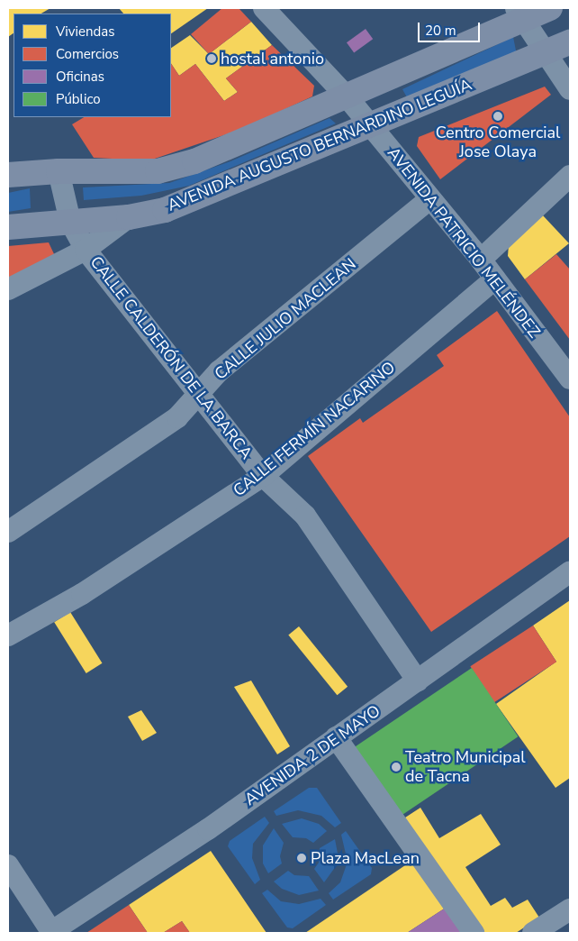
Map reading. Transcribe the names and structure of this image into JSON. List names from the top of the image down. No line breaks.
{"streets":{"main road":["AVENIDA AUGUSTO BERNARDINO LEGUÍA"],"street":["AVENIDA PATRICIO MELÉNDEZ","CALLE JULIO MACLEAN","CALLE CALDERÓN DE LA BARCA","CALLE FERMÍN NACARINO","AVENIDA 2 DE MAYO"]},"crossings":[["AVENIDA AUGUSTO BERNARDINO LEGUÍA","AVENIDA PATRICIO MELÉNDEZ"],["AVENIDA AUGUSTO BERNARDINO LEGUÍA","CALLE CALDERÓN DE LA BARCA"],["AVENIDA PATRICIO MELÉNDEZ","CALLE JULIO MACLEAN"],["AVENIDA PATRICIO MELÉNDEZ","CALLE FERMÍN NACARINO"],["CALLE JULIO MACLEAN","CALLE CALDERÓN DE LA BARCA"],["CALLE CALDERÓN DE LA BARCA","CALLE FERMÍN NACARINO"],["CALLE CALDERÓN DE LA BARCA","AVENIDA 2 DE MAYO"]],"places":["hostal antonio","Centro Comercial Jose Olaya","Teatro Municipal de Tacna","Plaza MacLean"],"legend":["Viviendas","Comercios","Oficinas","Público"],"scale_bar":"20 m"}
